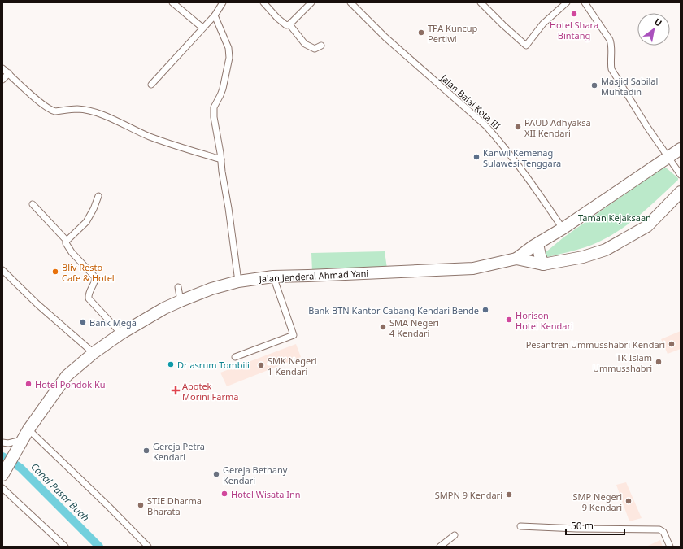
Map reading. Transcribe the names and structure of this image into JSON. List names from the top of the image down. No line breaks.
{"streets":{"highway":["Jalan Jenderal Ahmad Yani"],"street":["Jalan Balai Kota III"]},"water":["Canal Pasar Buah"],"parks":["Taman Kejaksaan"],"places":{"other":["Hotel Shara Bintang","TPA Kuncup Pertiwi","Masjid Sabilal Muhtadin","PAUD Adhyaksa XII Kendari","Kanwil Kemenag Sulawesi Tenggara","Bliv Resto Cafe & Hotel","Bank BTN Kantor Cabang Kendari Bende","Horison Hotel Kendari","Bank Mega","SMA Negeri 4 Kendari","Pesantren Ummusshabri Kendari","TK Islam Ummusshabri","Dr asrum Tombili","SMK Negeri 1 Kendari","Hotel Pondok Ku","Gereja Petra Kendari","Gereja Bethany Kendari","Hotel Wisata Inn","SMPN 9 Kendari","SMP Negeri 9 Kendari","STIE Dharma Bharata"],"health":["Apotek Morini Farma"]},"scale_bar":"50 m","north":"top right"}
